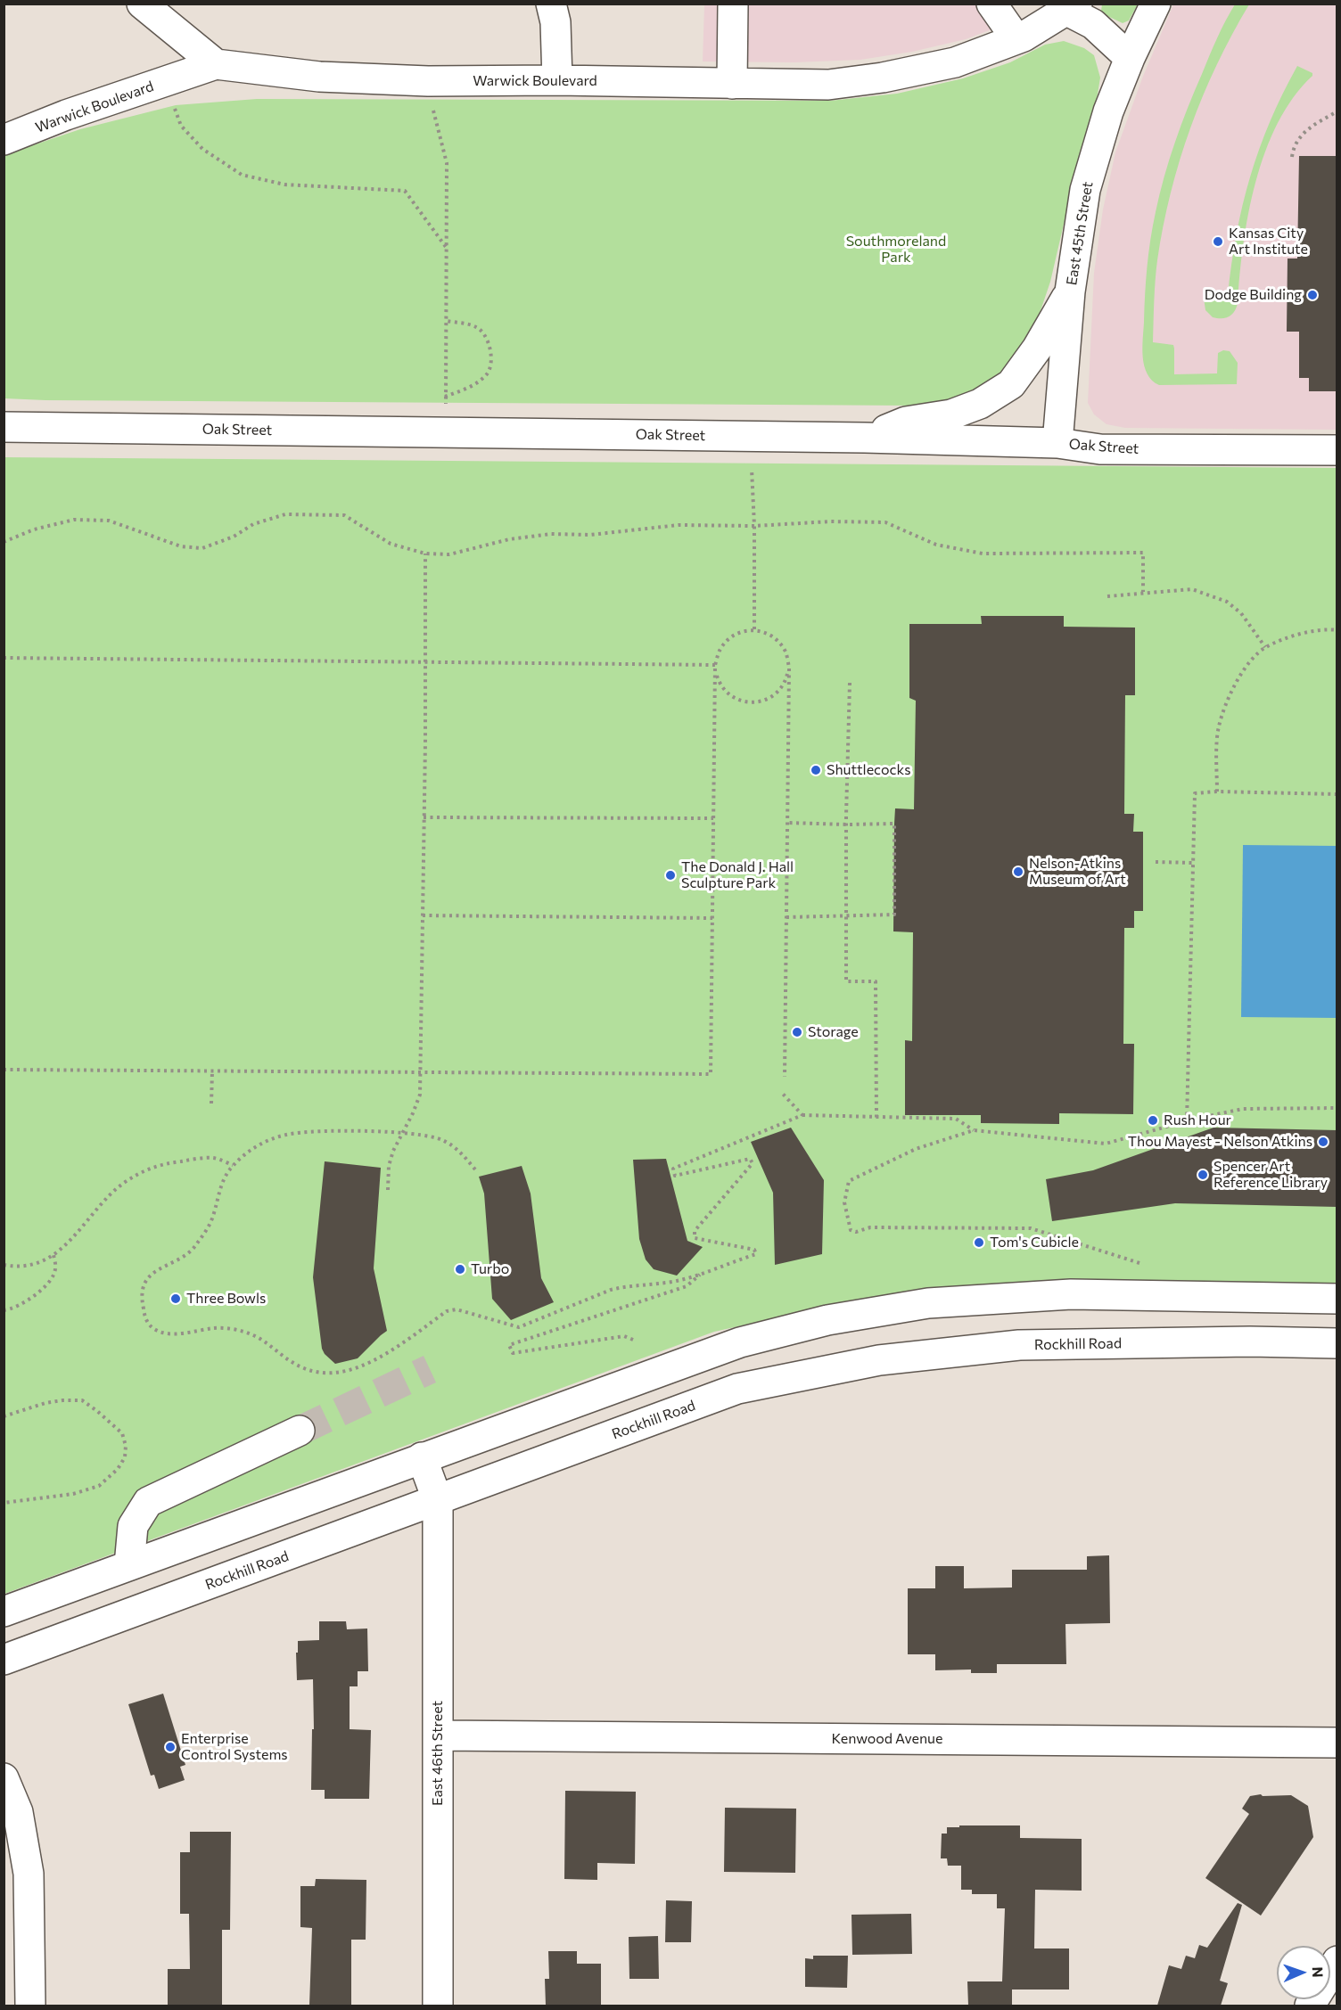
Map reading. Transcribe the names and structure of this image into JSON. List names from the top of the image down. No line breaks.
{"streets":{"street":["Warwick Boulevard","East 45th Street","Oak Street","Rockhill Road","Kenwood Avenue","East 46th Street"]},"crossings":[["Warwick Boulevard","East 45th Street"],["East 45th Street","Oak Street"],["Rockhill Road","East 46th Street"],["Kenwood Avenue","East 46th Street"]],"parks":["Southmoreland Park"],"places":["Kansas City Art Institute","Dodge Building","Shuttlecocks","Nelson-Atkins Museum of Art","The Donald J. Hall Sculpture Park","Storage","Rush Hour","Thou Mayest - Nelson Atkins","Spencer Art Reference Library","Tom's Cubicle","Turbo","Three Bowls","Enterprise Control Systems"],"north":"right"}
